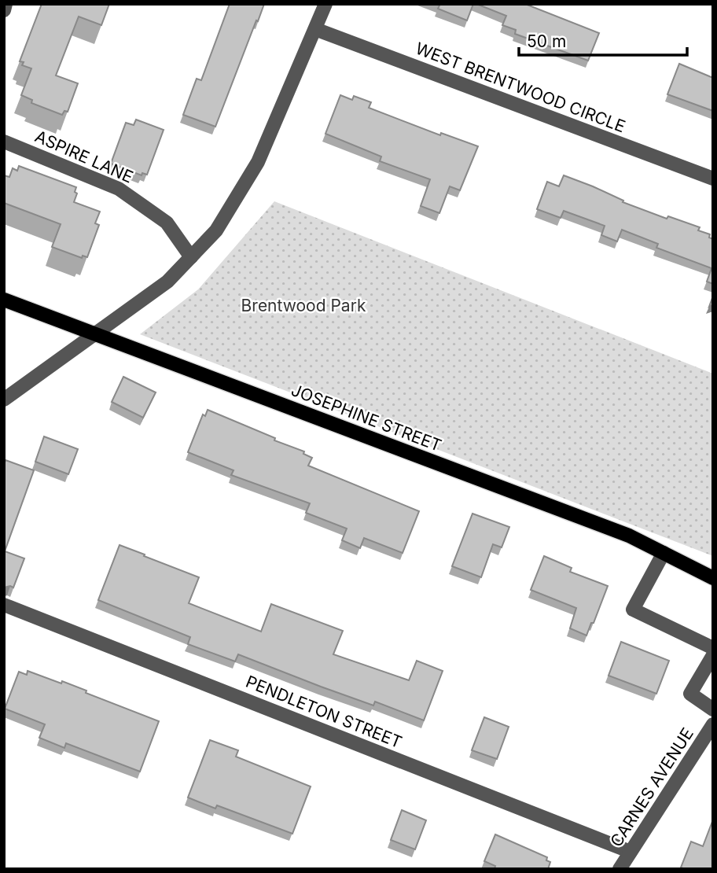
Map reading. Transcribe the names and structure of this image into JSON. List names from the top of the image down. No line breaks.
{"streets":{"main road":["JOSEPHINE STREET"],"street":["WEST BRENTWOOD CIRCLE","ASPIRE LANE","PENDLETON STREET","CARNES AVENUE"]},"crossings":[["PENDLETON STREET","CARNES AVENUE"]],"parks":["Brentwood Park"],"scale_bar":"50 m"}
